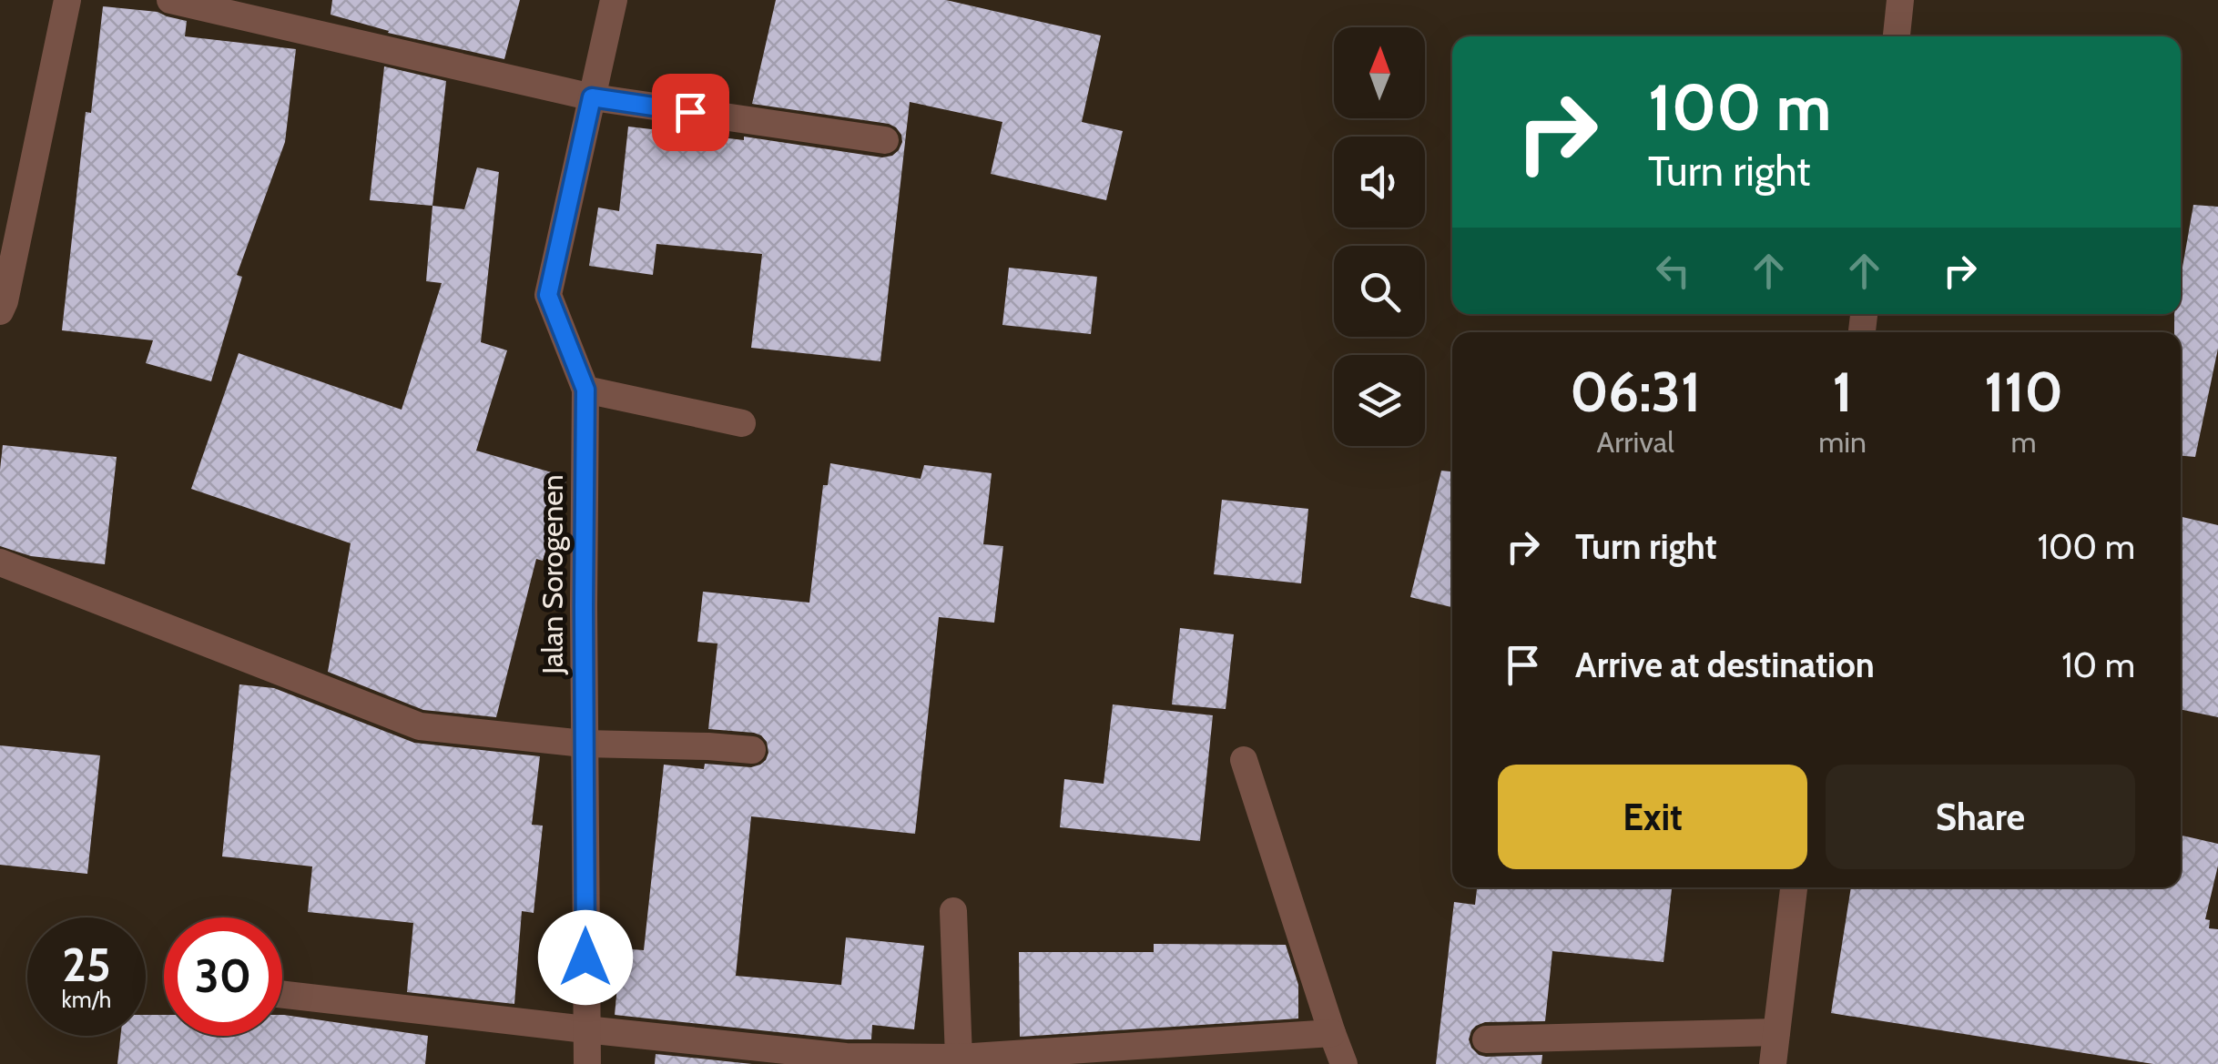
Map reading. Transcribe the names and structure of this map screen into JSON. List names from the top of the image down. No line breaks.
{"streets":{"street":["Jalan Sorogenen"]},"north":"top","page":{"turn":["100 m","Turn right"],"eta":["06:31","Arrival","1","min","110","m"],"list":[{"name":"Turn right","value":"100 m"},{"name":"Arrive at destination","value":"10 m"}],"buttons":["Exit","Share"],"speed":"25 km/h","limit":"30"}}
